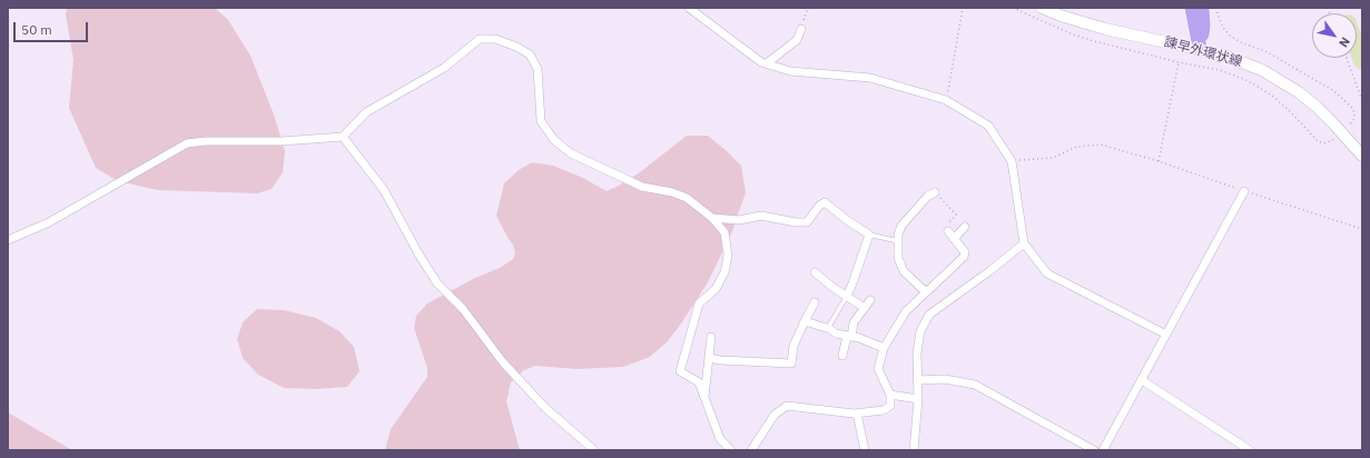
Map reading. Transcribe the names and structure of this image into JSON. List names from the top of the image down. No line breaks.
{"streets":{"main road":["諫早外環状線"]},"scale_bar":"50 m","north":"bottom right"}
